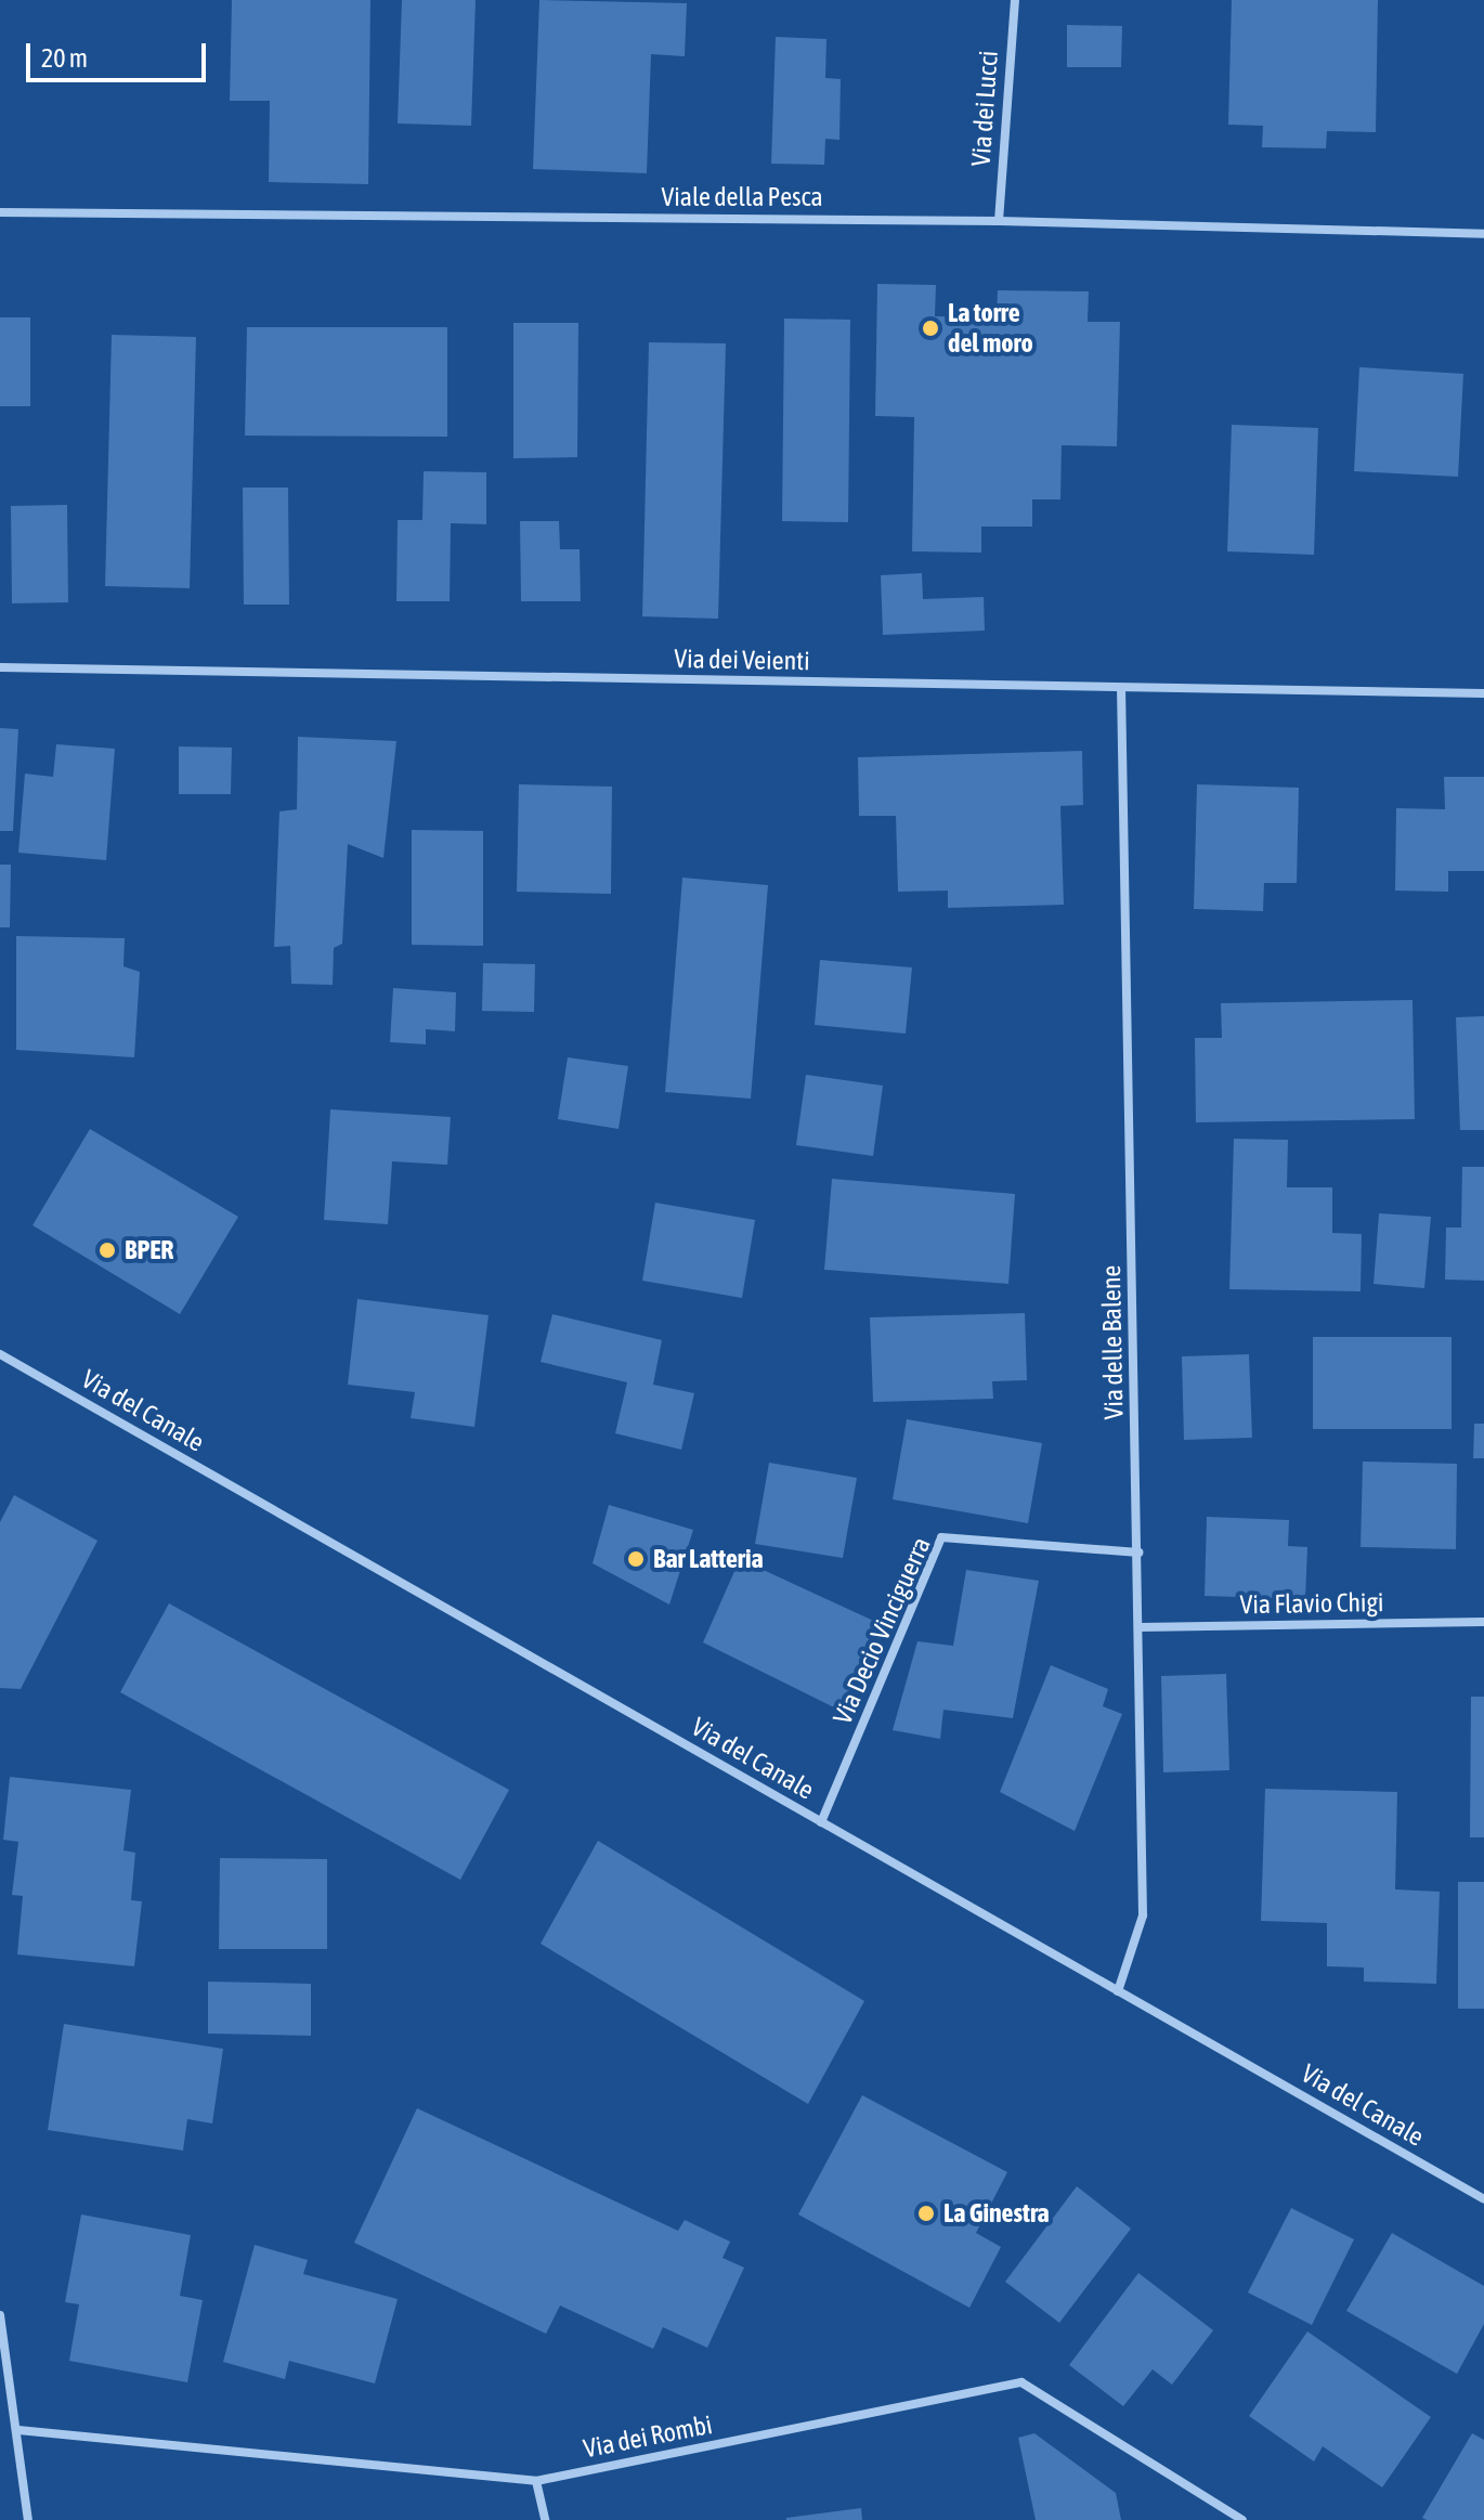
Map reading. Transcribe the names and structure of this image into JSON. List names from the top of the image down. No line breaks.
{"streets":{"street":["Via dei Lucci","Viale della Pesca","Via dei Veienti","Via delle Balene","Via del Canale","Via Flavio Chigi","Via Decio Vinciguerra","Via dei Rombi"]},"crossings":[["Via dei Lucci","Viale della Pesca"],["Via dei Veienti","Via delle Balene"],["Via delle Balene","Via del Canale"],["Via delle Balene","Via Flavio Chigi"],["Via delle Balene","Via Decio Vinciguerra"],["Via del Canale","Via Decio Vinciguerra"]],"places":["La torre del moro","BPER","Bar Latteria","La Ginestra"],"scale_bar":"20 m"}
